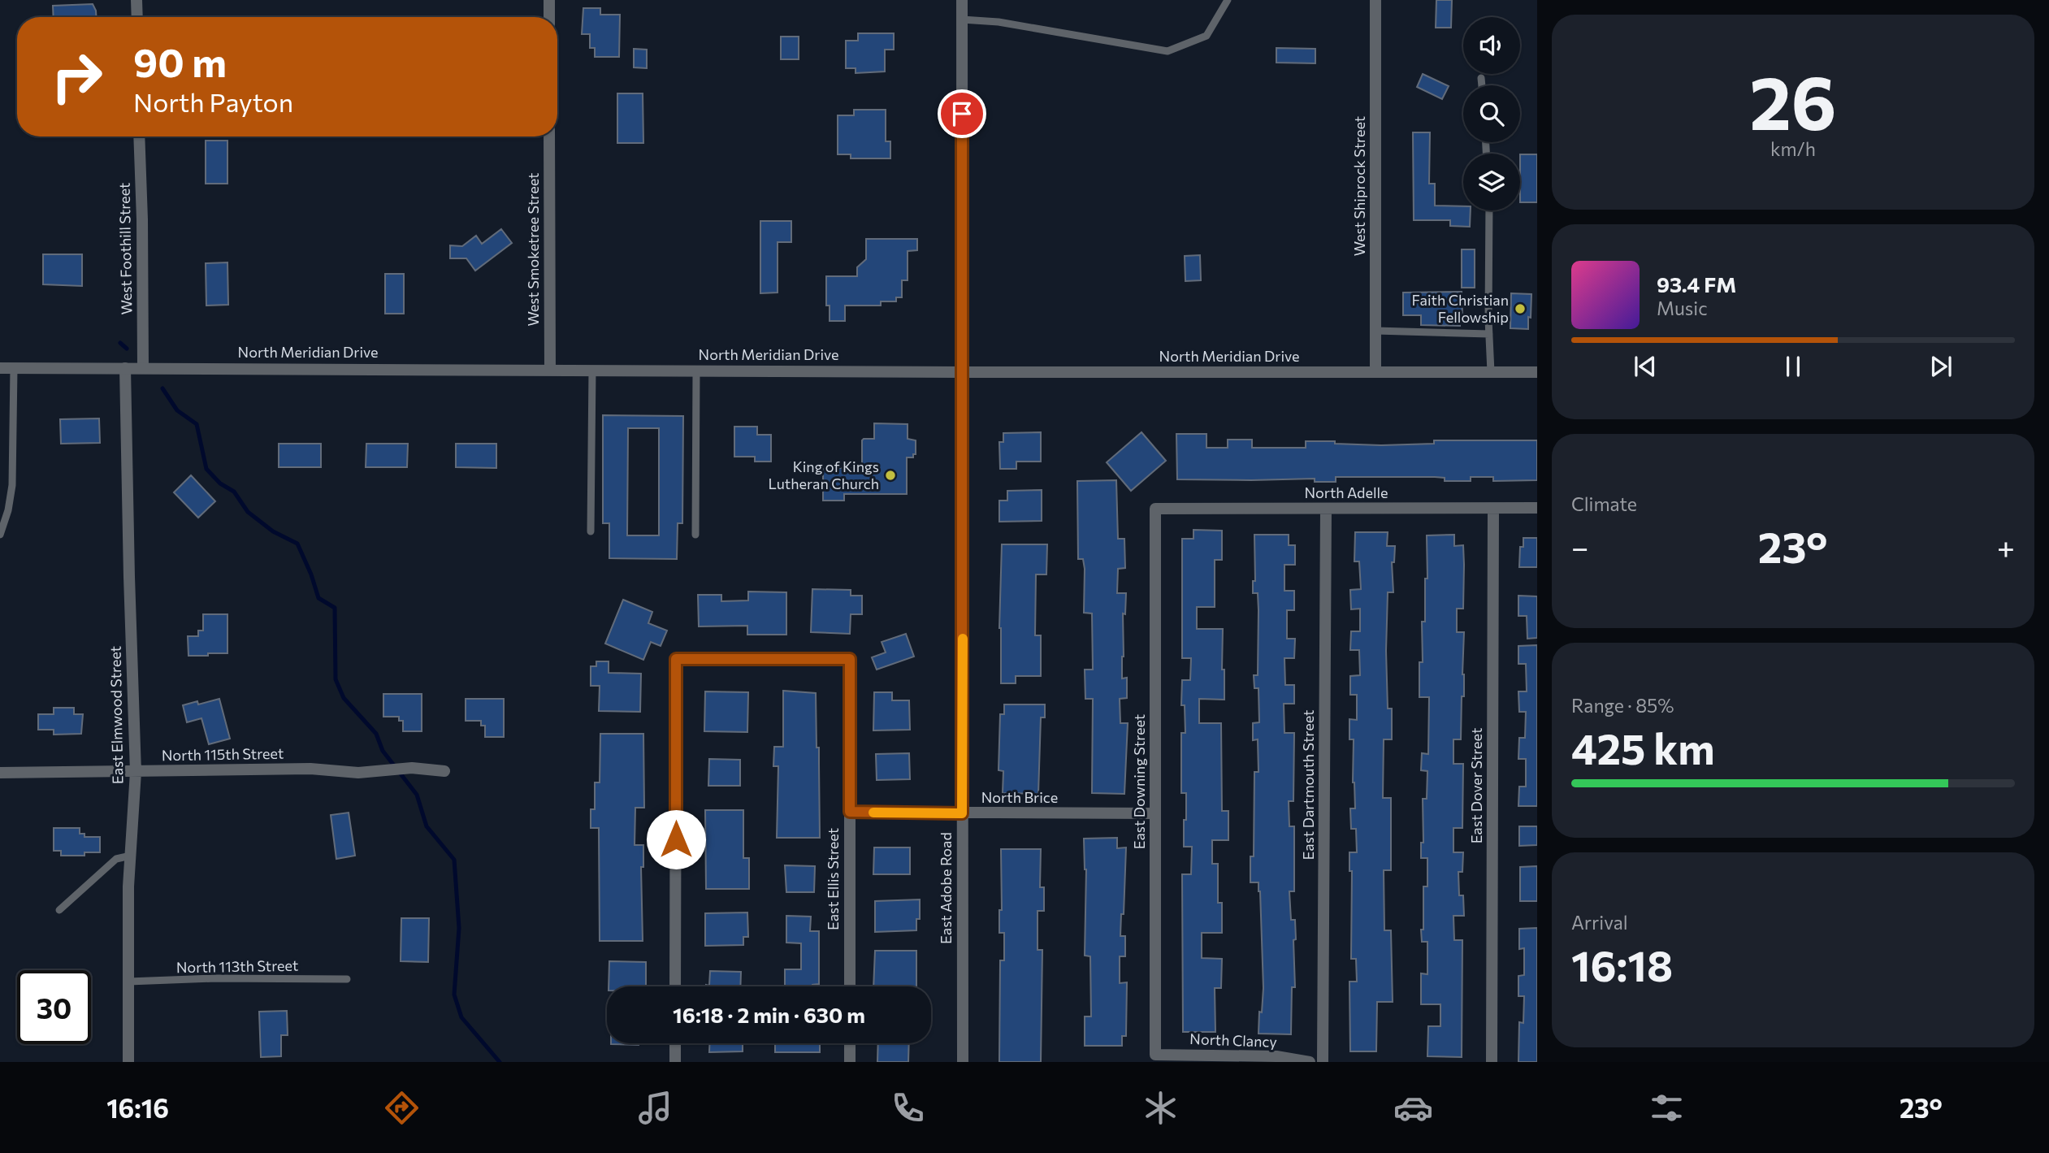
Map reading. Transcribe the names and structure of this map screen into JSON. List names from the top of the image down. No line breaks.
{"streets":{"street":["West Shiprock Street","West Foothill Street","West Smoketree Street","North Meridian Drive","North Adelle","East Elmwood Street","North 115th Street","East Downing Street","East Dartmouth Street","East Dover Street","North Brice","East Ellis Street","East Adobe Road","North Clancy"],"lane":["North 113th Street"]},"crossings":[["West Shiprock Street","North Meridian Drive"],["West Foothill Street","North Meridian Drive"],["West Smoketree Street","North Meridian Drive"],["North Meridian Drive","East Elmwood Street"],["North Meridian Drive","East Adobe Road"],["North Adelle","East Downing Street"],["North Adelle","East Dartmouth Street"],["North Adelle","East Dover Street"],["East Elmwood Street","North 115th Street"],["East Elmwood Street","North 113th Street"],["East Downing Street","North Brice"],["East Downing Street","North Clancy"],["North Brice","East Ellis Street"],["North Brice","East Adobe Road"]],"places":["Faith Christian Fellowship","King of Kings Lutheran Church"],"page":{"tile":[["26","km/h"],"Climate",["Range · 85%","425 km"],["Arrival","16:18"]],"turn":["90 m","North Payton"],"song":["93.4 FM","Music"],"heat":["−","23°","+"],"limit":"30","trip":"16:18 · 2 min · 630 m","tabs":["16:16","23°"]}}
